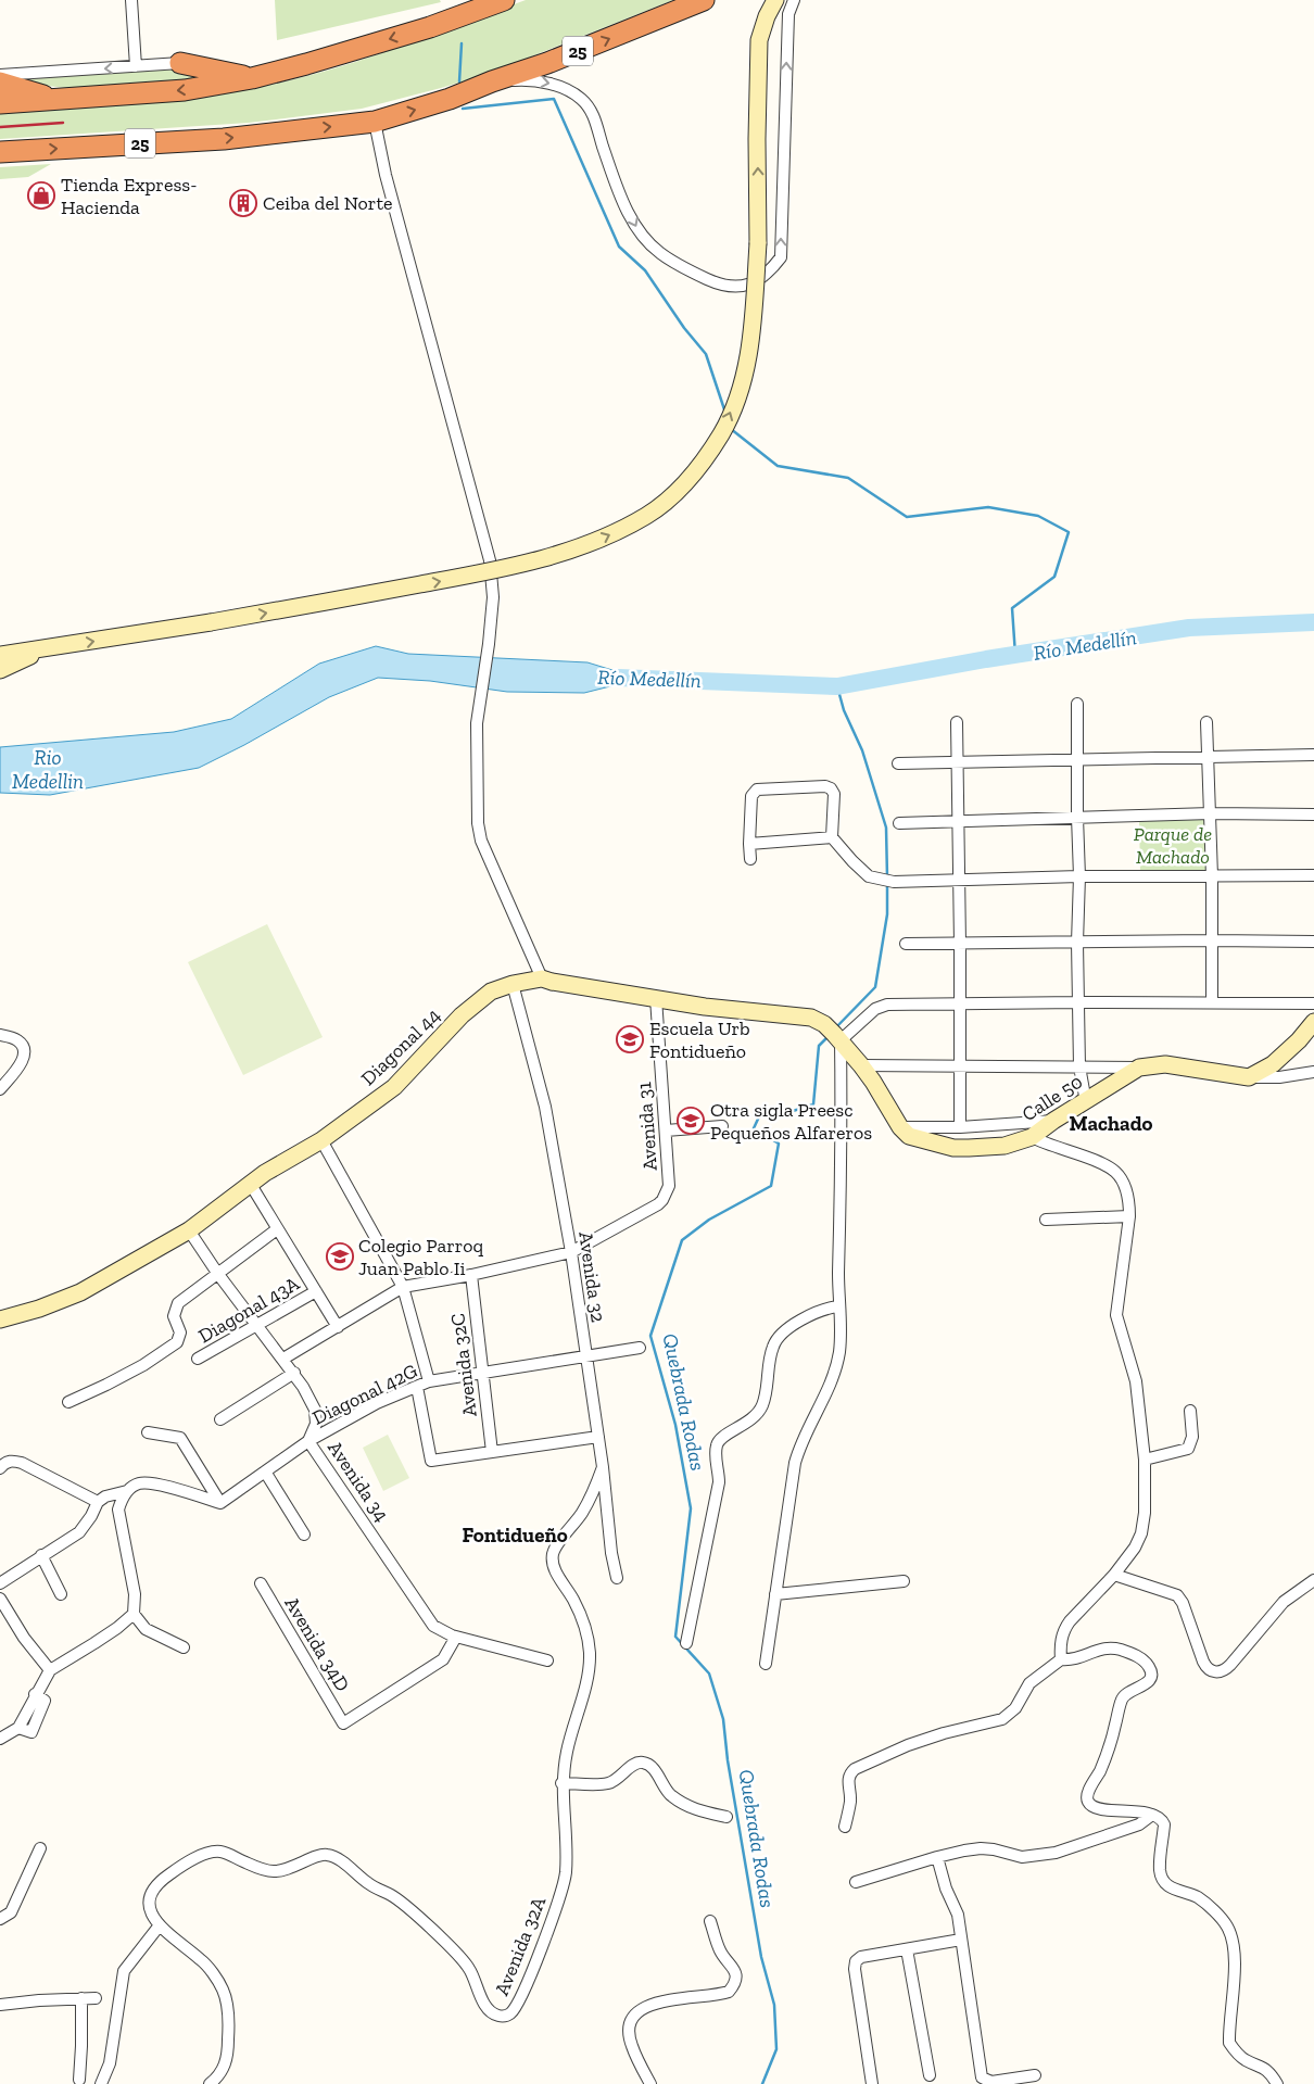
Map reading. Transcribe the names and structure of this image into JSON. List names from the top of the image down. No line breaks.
{"streets":{"highway":["25"],"main road":["Diagonal 44","Calle 50"],"street":["Avenida 31","Avenida 32","Diagonal 43A","Avenida 32C","Diagonal 42G","Avenida 34","Avenida 34D","Avenida 32A"]},"crossings":[["Diagonal 44","Avenida 31"],["Diagonal 44","Avenida 32"],["Diagonal 44","Avenida 34"],["Avenida 31","Avenida 32"],["Avenida 32","Diagonal 42G"],["Avenida 32","Avenida 32A"],["Diagonal 43A","Avenida 34"],["Avenida 32C","Diagonal 42G"],["Diagonal 42G","Avenida 34"],["Avenida 34","Avenida 34D"]],"districts":["Machado","Fontidueño"],"water":["Río Medellín","Rio Medellin","Quebrada Rodas"],"parks":["Parque de Machado"],"places":{"shop":["Tienda Express- Hacienda"],"building":["Ceiba del Norte"],"school or university":["Escuela Urb Fontidueño","Otra sigla Preesc Pequeños Alfareros","Colegio Parroq Juan Pablo Ii"]}}
